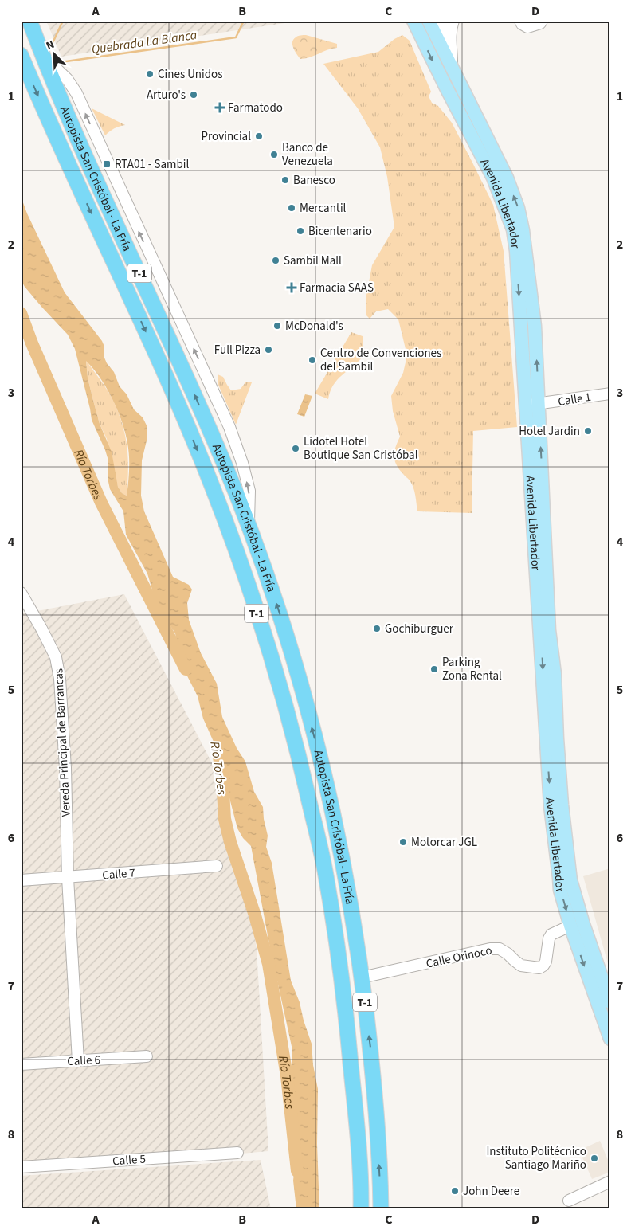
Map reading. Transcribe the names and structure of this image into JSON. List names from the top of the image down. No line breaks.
{"streets":{"highway":["Autopista San Cristóbal - La Fría","T-1"],"main road":["Avenida Libertador"],"street":["Calle 1","Vereda Principal de Barrancas","Calle 7","Calle Orinoco","Calle 6","Calle 5"]},"crossings":[["Autopista San Cristóbal - La Fría","Calle Orinoco"],["Avenida Libertador","Calle 1"],["Avenida Libertador","Calle Orinoco"],["Vereda Principal de Barrancas","Calle 7"],["Vereda Principal de Barrancas","Calle 6"]],"water":["Quebrada La Blanca","Río Torbes"],"places":{"other":["Cines Unidos","Arturo's","Provincial","Banco de Venezuela","Banesco","Mercantil","Bicentenario","Sambil Mall","McDonald's","Full Pizza","Centro de Convenciones del Sambil","Hotel Jardin","Lidotel Hotel Boutique San Cristóbal","Gochiburguer","Parking Zona Rental","Motorcar JGL","Instituto Politécnico Santiago Mariño","John Deere"],"health":["Farmatodo","Farmacia SAAS"],"transit":["RTA01 - Sambil"]},"north":"top left","grid":{"columns":["A","B","C","D"],"rows":["1","2","3","4","5","6","7","8"]}}
